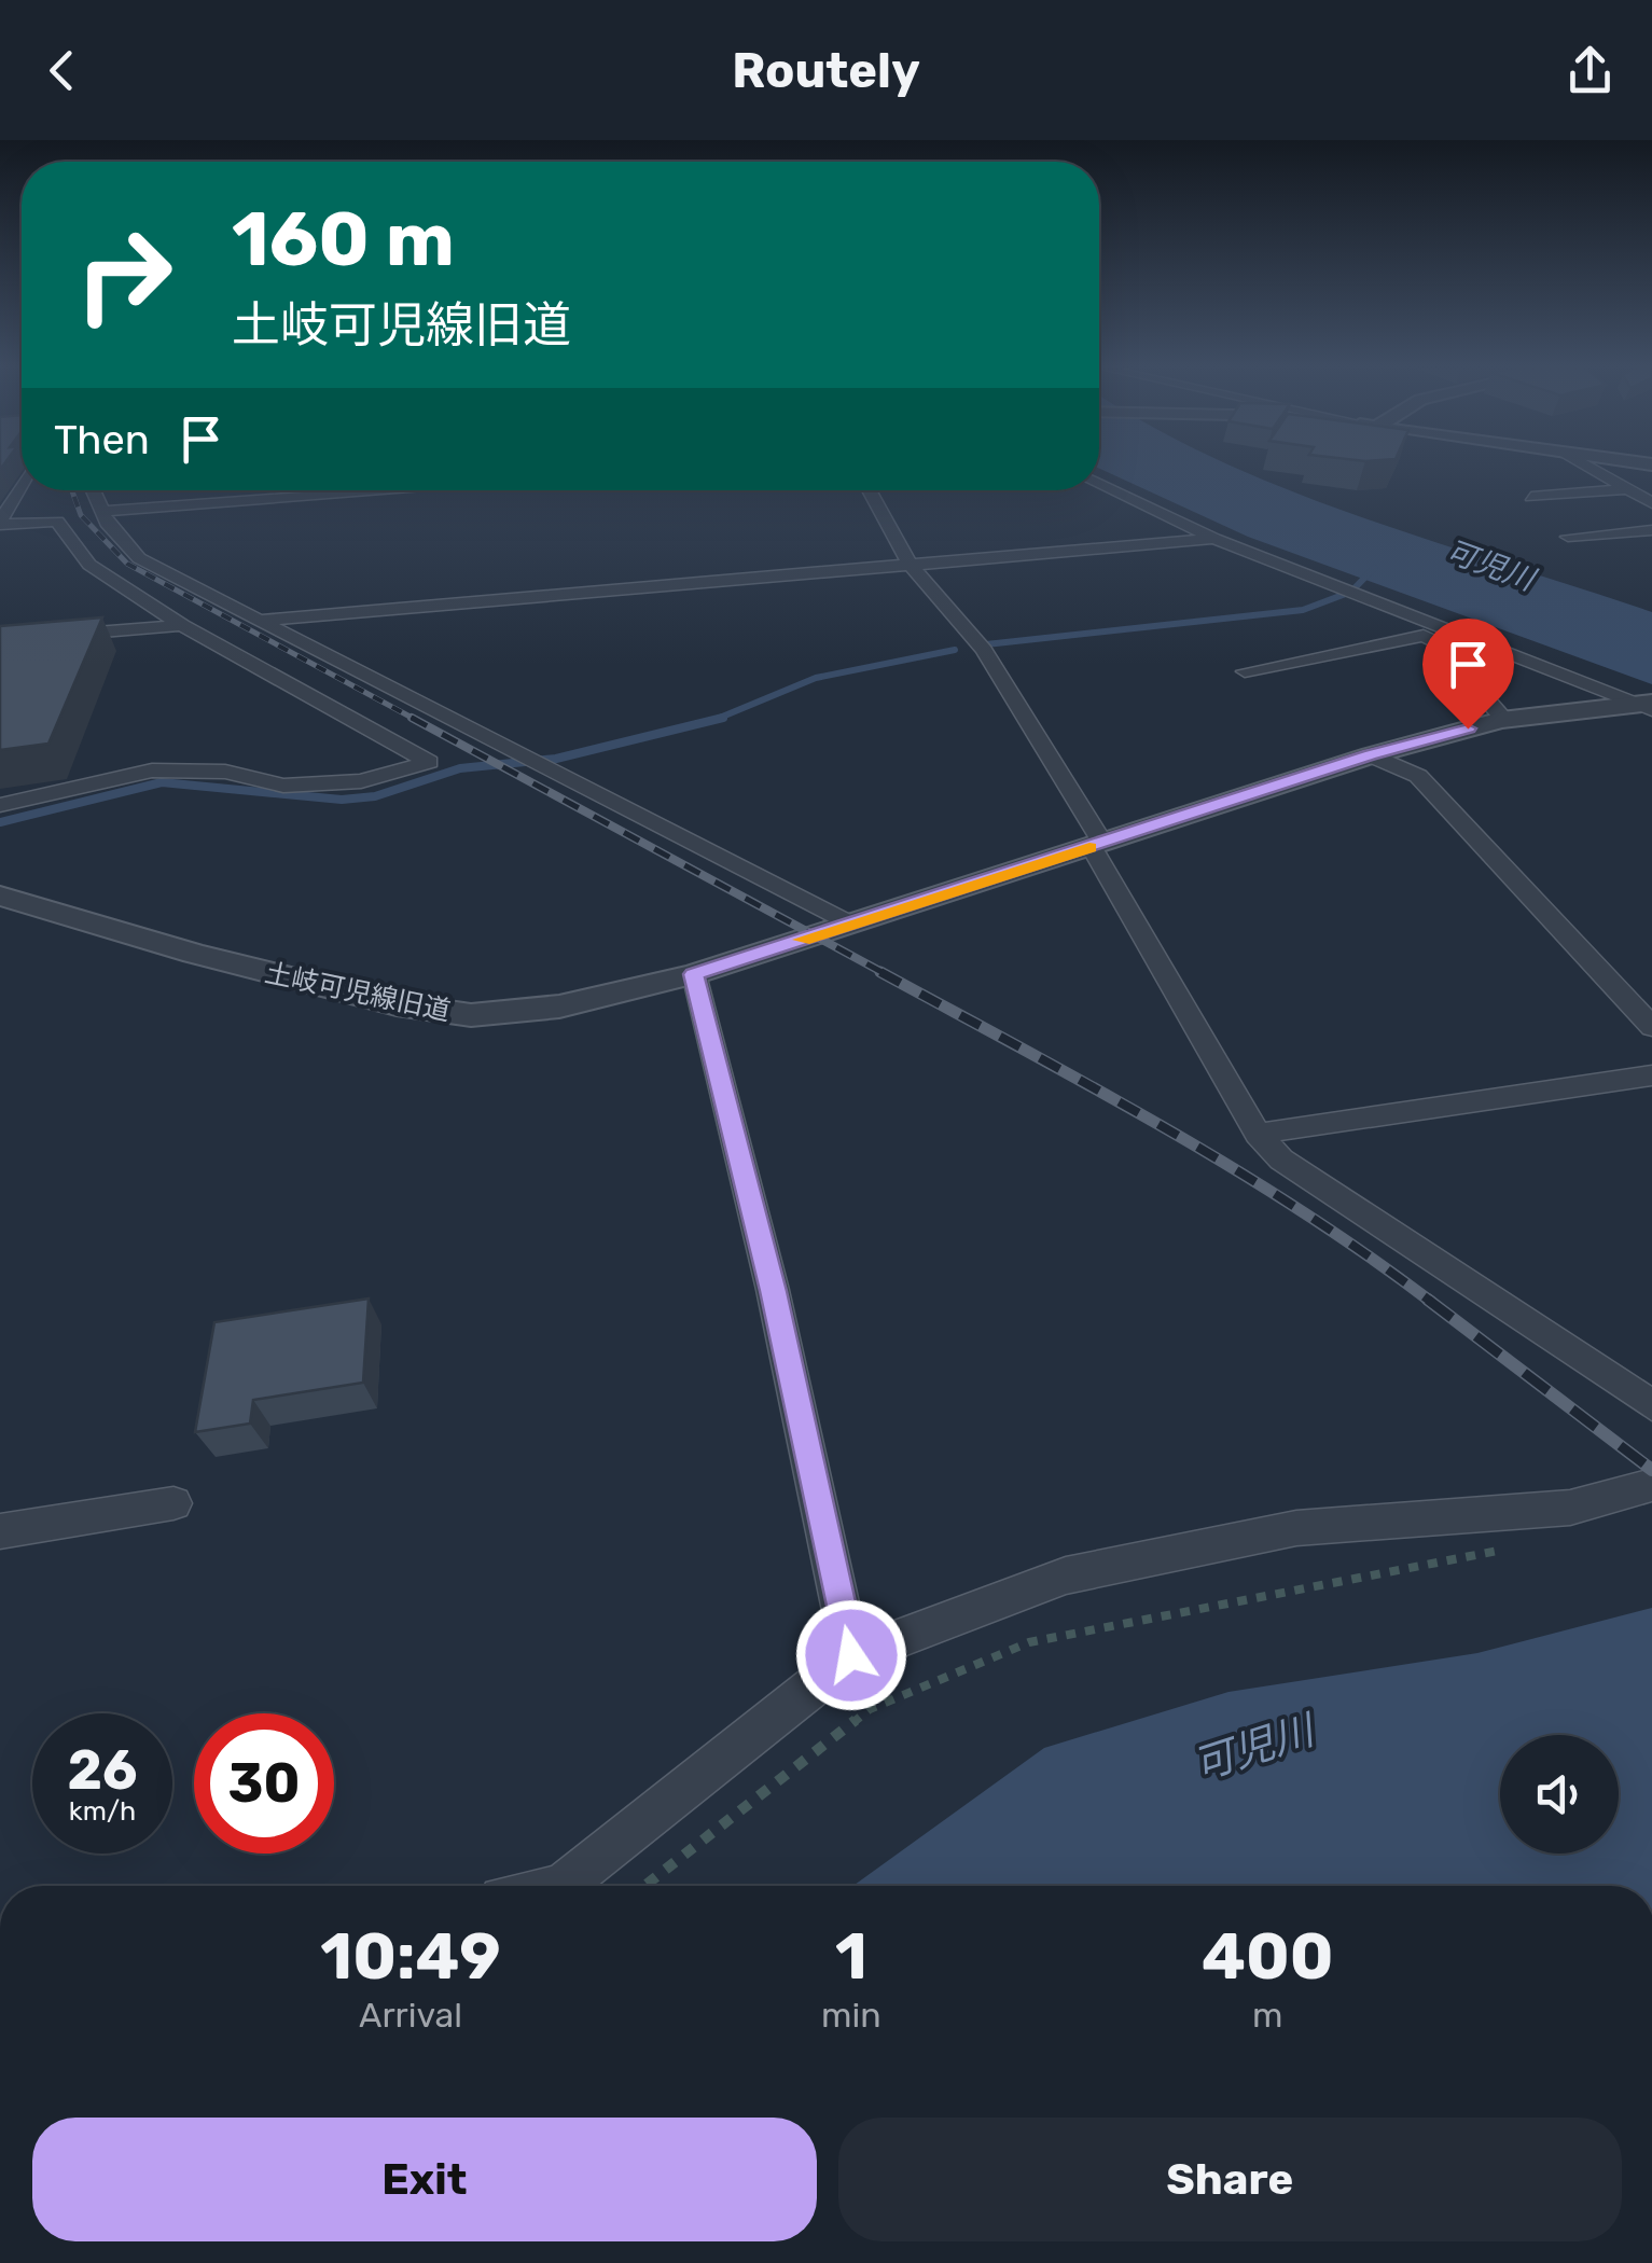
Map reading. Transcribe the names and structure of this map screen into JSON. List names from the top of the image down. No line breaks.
{"streets":{"street":["土岐可児線旧道"]},"water":["可児川"],"page":{"header":"Routely","turn":["160 m","土岐可児線旧道"],"then":"Then","speed":"26 km/h","limit":"30","eta":["10:49","Arrival","1","min","400","m"],"buttons":["Exit","Share"]}}
